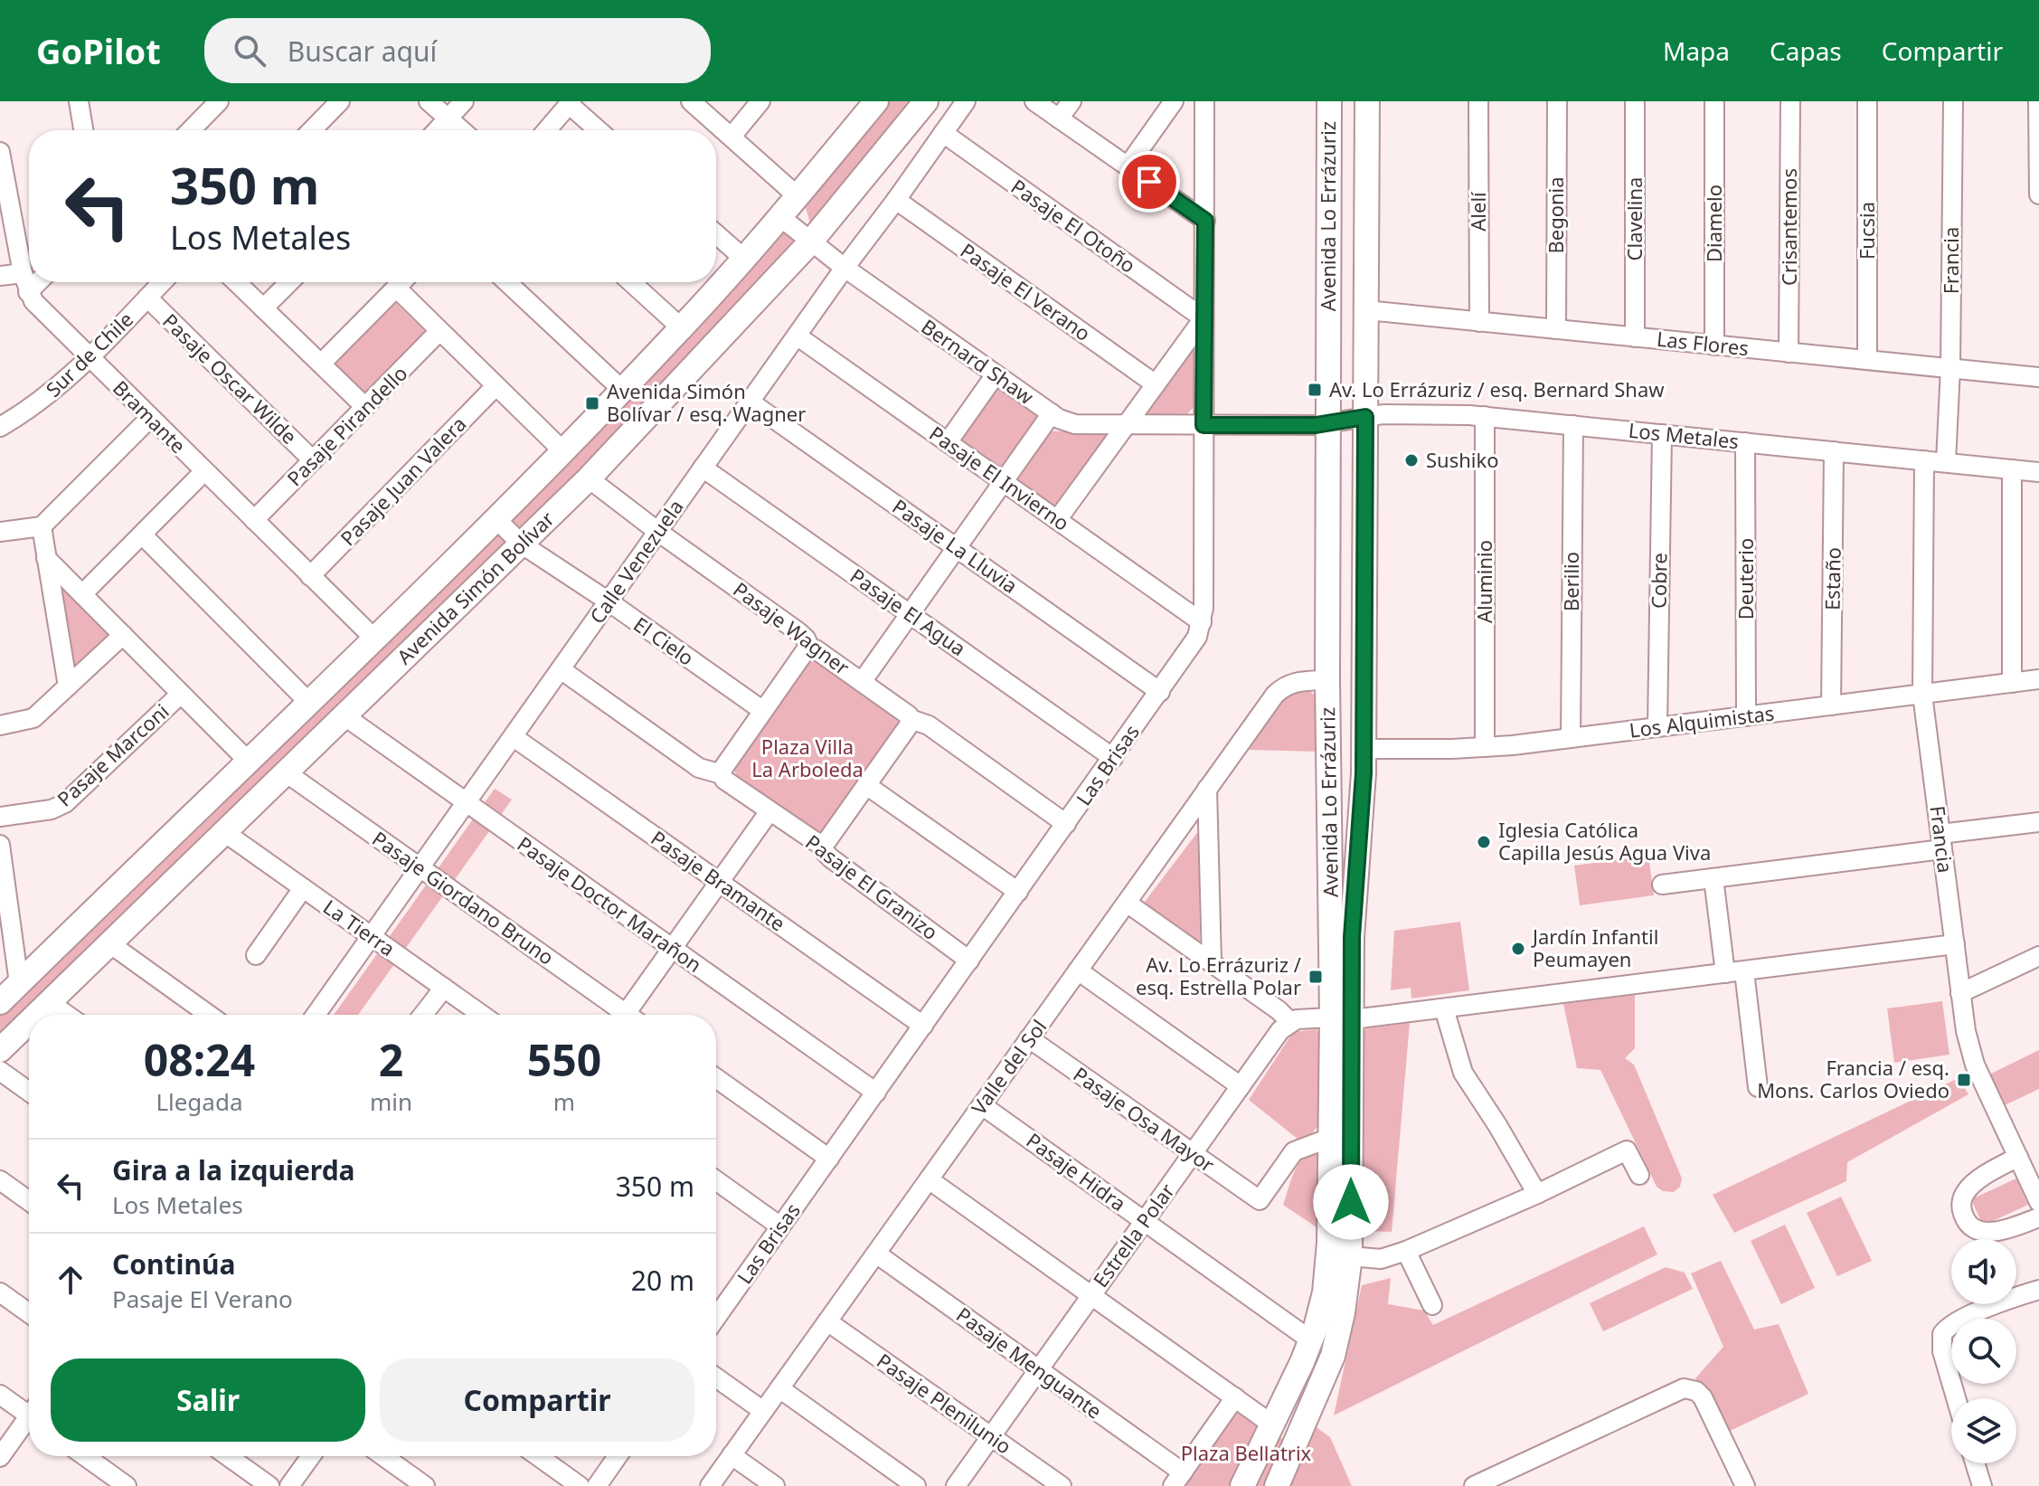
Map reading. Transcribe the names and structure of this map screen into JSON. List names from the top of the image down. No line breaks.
{"streets":{"main road":["Avenida Lo Errázuriz","Avenida Simón Bolívar"],"street":["Alelí","Begonia","Clavelina","Diamelo","Pasaje El Otoño","Crisantemos","Fucsia","Francia","Pasaje El Verano","Las Flores","Sur de Chile","Bernard Shaw","Pasaje Oscar Wilde","Bramante","Pasaje Pirandello","Los Metales","Pasaje El Invierno","Pasaje Juan Valera","Pasaje La Lluvia","Calle Venezuela","Deuterio","Estaño","Cobre","Aluminio","Berilio","Pasaje El Agua","Pasaje Wagner","El Cielo","Los Alquimistas","Pasaje Marconi","Las Brisas","Pasaje Bramante","Pasaje El Granizo","Pasaje Giordano Bruno","Pasaje Doctor Marañon","La Tierra","Valle del Sol","Pasaje Osa Mayor","Pasaje Hidra","Estrella Polar","Pasaje Menguante","Pasaje Plenilunio"]},"crossings":[["Alelí","Las Flores"],["Begonia","Las Flores"],["Avenida Lo Errázuriz","Las Flores"],["Avenida Lo Errázuriz","Los Metales"],["Avenida Lo Errázuriz","Los Alquimistas"],["Avenida Lo Errázuriz","Valle del Sol"],["Avenida Lo Errázuriz","Pasaje Osa Mayor"],["Avenida Lo Errázuriz","Pasaje Hidra"],["Clavelina","Las Flores"],["Diamelo","Las Flores"],["Pasaje El Otoño","Calle Venezuela"],["Pasaje El Otoño","Las Brisas"],["Crisantemos","Las Flores"],["Fucsia","Las Flores"],["Francia","Las Flores"],["Francia","Los Metales"],["Francia","Los Alquimistas"],["Pasaje El Verano","Calle Venezuela"],["Sur de Chile","Pasaje Oscar Wilde"],["Sur de Chile","Bramante"],["Bernard Shaw","Calle Venezuela"],["Bernard Shaw","Avenida Simón Bolívar"],["Bernard Shaw","Las Brisas"],["Pasaje Oscar Wilde","Pasaje Pirandello"],["Bramante","Pasaje Pirandello"],["Bramante","Pasaje Juan Valera"],["Bramante","Avenida Simón Bolívar"],["Los Metales","Deuterio"],["Los Metales","Estaño"],["Los Metales","Cobre"],["Los Metales","Aluminio"],["Los Metales","Berilio"],["Pasaje El Invierno","Calle Venezuela"],["Pasaje El Invierno","Las Brisas"],["Pasaje La Lluvia","Calle Venezuela"],["Pasaje La Lluvia","Las Brisas"],["Calle Venezuela","Pasaje El Agua"],["Calle Venezuela","Pasaje Wagner"],["Calle Venezuela","El Cielo"],["Calle Venezuela","Pasaje Bramante"],["Calle Venezuela","Pasaje El Granizo"],["Calle Venezuela","Pasaje Giordano Bruno"],["Calle Venezuela","Pasaje Doctor Marañon"],["Calle Venezuela","La Tierra"],["Deuterio","Los Alquimistas"],["Estaño","Los Alquimistas"],["Cobre","Los Alquimistas"],["Aluminio","Los Alquimistas"],["Berilio","Los Alquimistas"],["Avenida Simón Bolívar","Pasaje Wagner"],["Avenida Simón Bolívar","El Cielo"],["Avenida Simón Bolívar","Pasaje Giordano Bruno"],["Avenida Simón Bolívar","Pasaje Doctor Marañon"],["Avenida Simón Bolívar","La Tierra"],["Pasaje El Agua","Las Brisas"],["Pasaje Wagner","Las Brisas"],["Las Brisas","Pasaje Bramante"],["Las Brisas","Pasaje El Granizo"],["Las Brisas","Pasaje Doctor Marañon"],["Valle del Sol","Pasaje Osa Mayor"],["Valle del Sol","Pasaje Hidra"],["Valle del Sol","Pasaje Menguante"],["Valle del Sol","Pasaje Plenilunio"],["Pasaje Osa Mayor","Estrella Polar"],["Pasaje Hidra","Estrella Polar"],["Estrella Polar","Pasaje Menguante"],["Estrella Polar","Pasaje Plenilunio"]],"parks":["Plaza Villa La Arboleda","Plaza Bellatrix"],"places":{"transit":["Av. Lo Errázuriz / esq. Bernard Shaw","Avenida Simón Bolívar / esq. Wagner","Av. Lo Errázuriz / esq. Estrella Polar","Francia / esq. Mons. Carlos Oviedo"],"other":["Sushiko","Iglesia Católica Capilla Jesús Agua Viva","Jardín Infantil Peumayen"]},"page":{"header":"GoPilot","search":"Buscar aquí","nav":["Mapa","Capas","Compartir"],"turn":["350 m","Los Metales"],"eta":["08:24","Llegada","2","min","550","m"],"list":[{"name":"Gira a la izquierda","note":"Los Metales","value":"350 m"},{"name":"Continúa","note":"Pasaje El Verano","value":"20 m"}],"buttons":["Salir","Compartir"]}}
